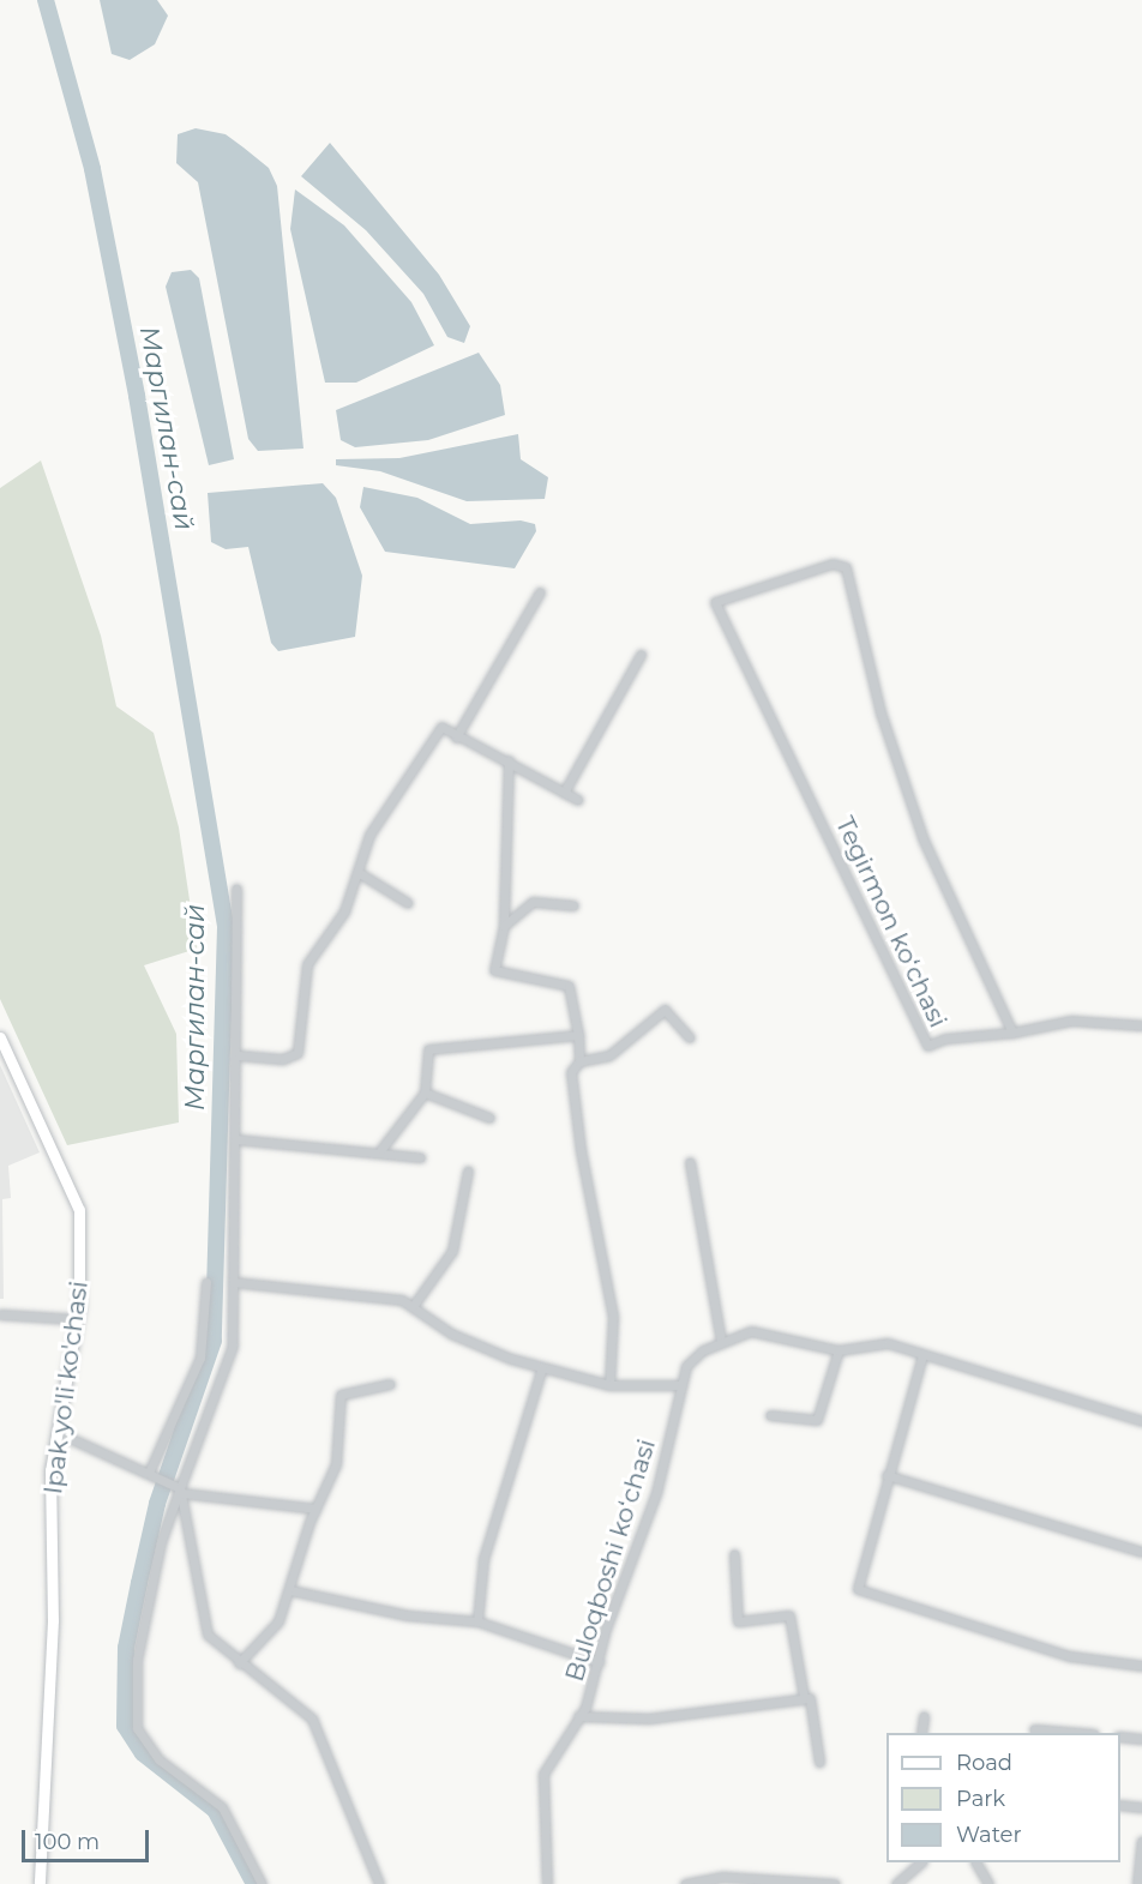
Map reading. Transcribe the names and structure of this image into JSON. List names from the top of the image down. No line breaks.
{"streets":{"main road":["Ipak yo'li ko'chasi"],"street":["Tegirmon koʻchasi","Buloqboshi koʻchasi"]},"water":["Маргилан-сай"],"legend":["Road","Park","Water"],"scale_bar":"100 m"}
